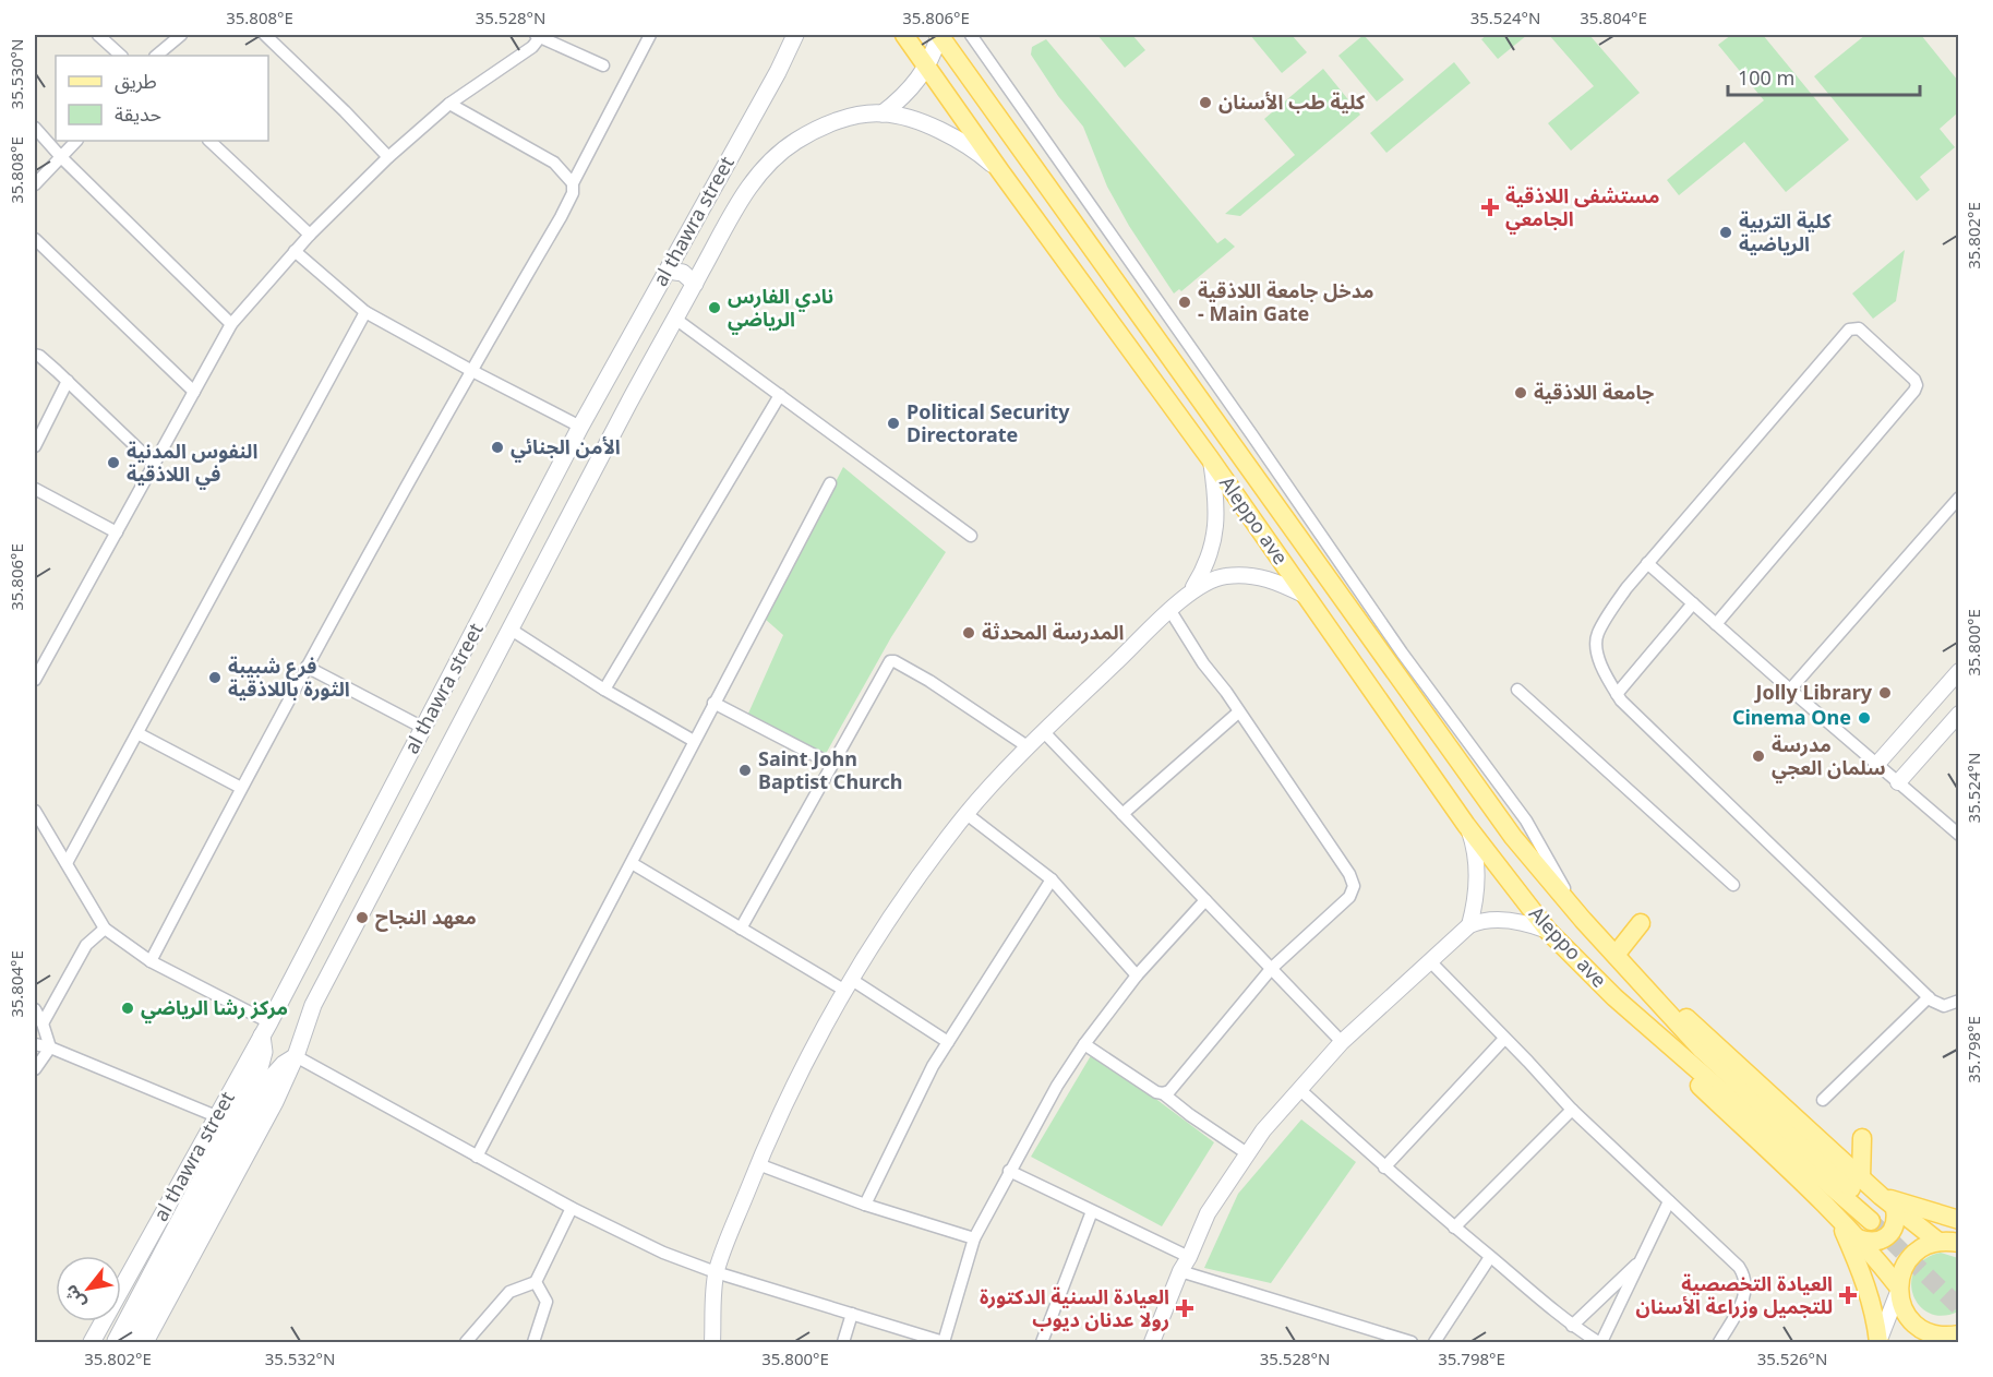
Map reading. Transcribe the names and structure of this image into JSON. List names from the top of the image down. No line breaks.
{"streets":{"main road":["al thawra street","Aleppo ave"]},"crossings":[["al thawra street","Aleppo ave"]],"places":{"other":["كلية طب الأسنان","كلية التربية الرياضية","مدخل جامعة اللاذقية - Main Gate","نادي الفارس الرياضي","جامعة اللاذقية","Political Security Directorate","الأمن الجنائي","النفوس المدنية في اللاذقية","المدرسة المحدثة","فرع شبيبة الثورة باللاذقية","Jolly Library","Cinema One","مدرسة سلمان العجي","Saint John Baptist Church","معهد النجاح","مركز رشا الرياضي"],"health":["مستشفى اللاذقية الجامعي","العيادة التخصصية للتجميل وزراعة الأسنان","العيادة السنية الدكتورة رولا عدنان ديوب"]},"legend":["طريق","حديقة"],"scale_bar":"100 m","north":"bottom left","coordinates":["35.808°E","35.528°N","35.806°E","35.524°N","35.804°E","35.530°N","35.802°E","35.800°E","35.798°E","35.532°N","35.526°N"]}
